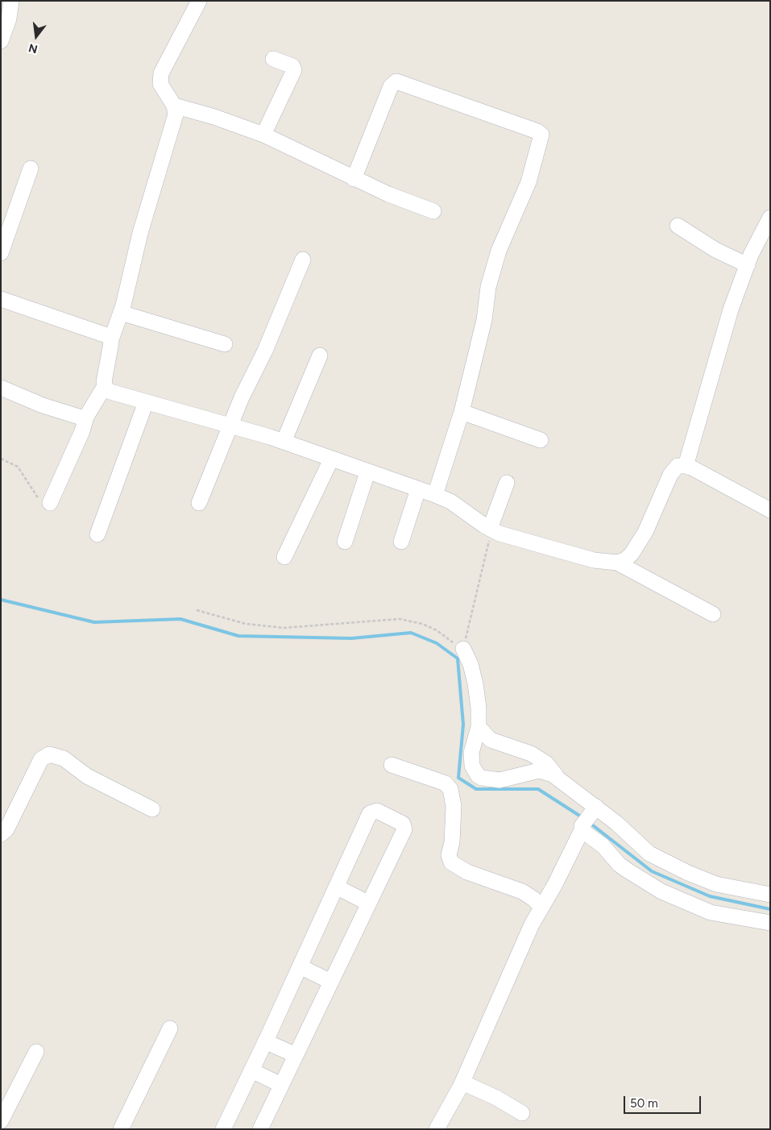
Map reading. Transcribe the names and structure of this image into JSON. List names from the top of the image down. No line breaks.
{"scale_bar":"50 m","north":"bottom"}
